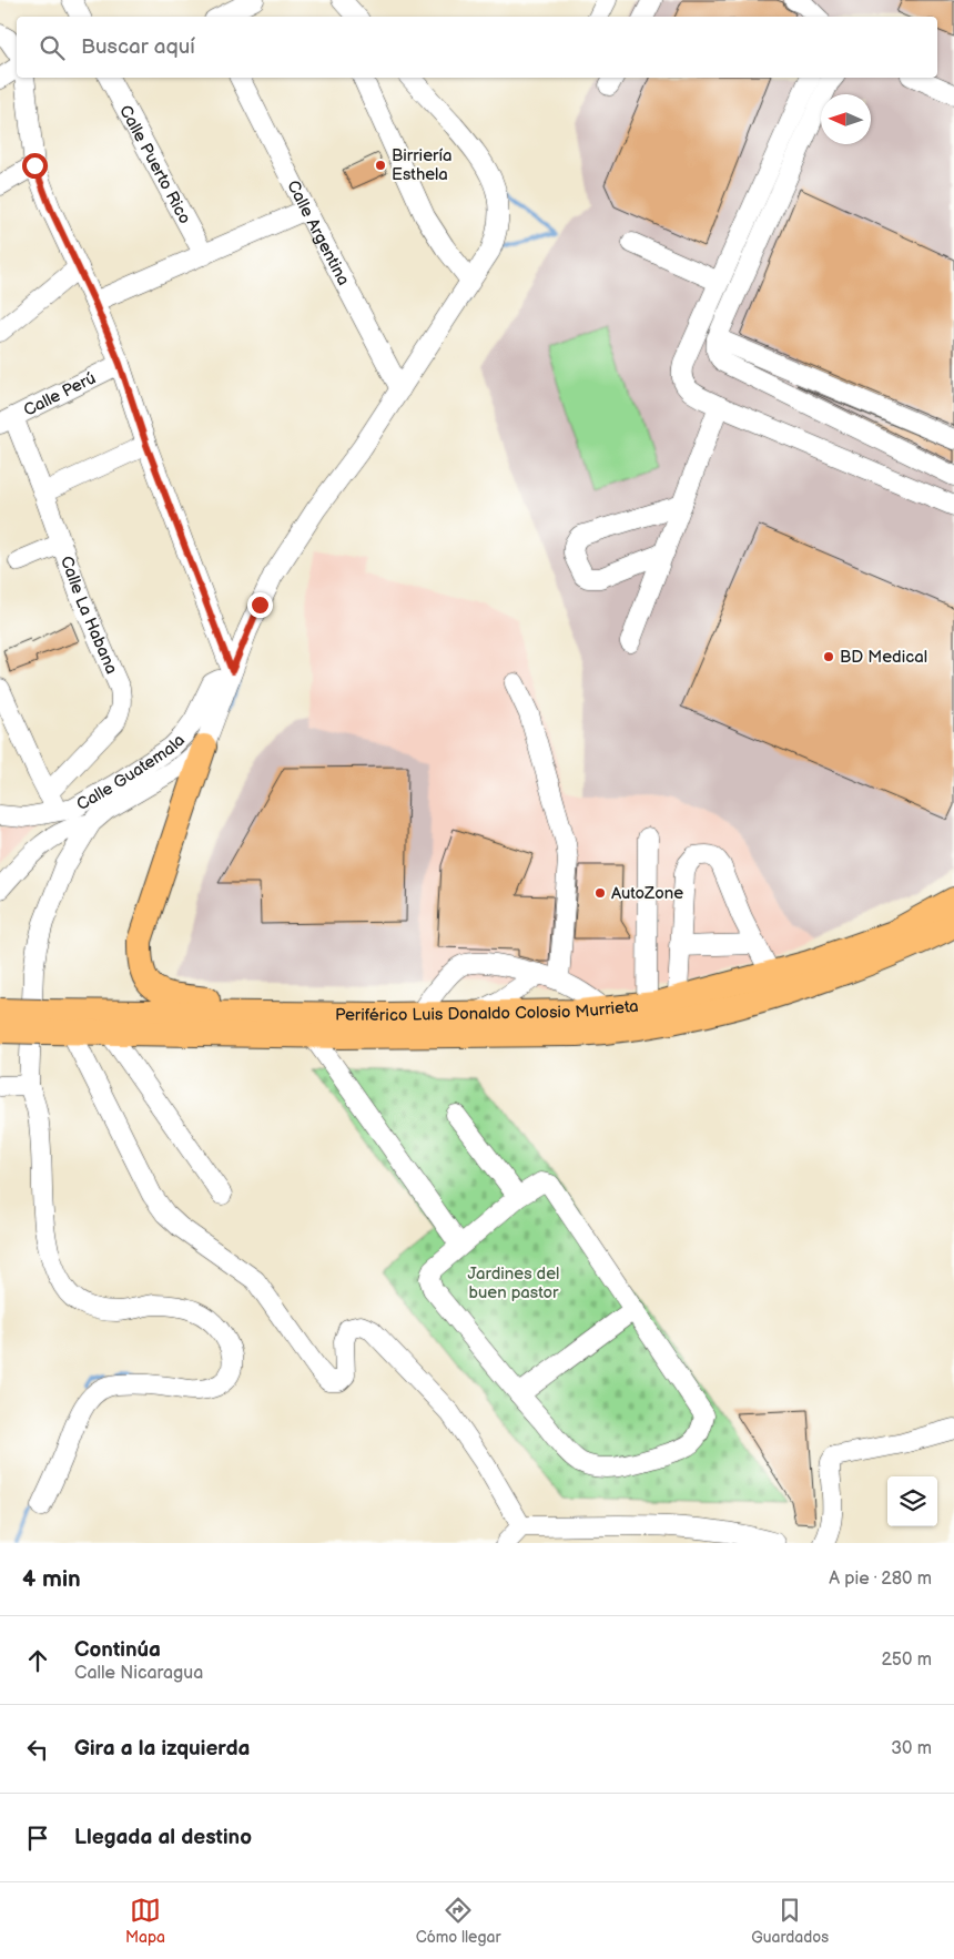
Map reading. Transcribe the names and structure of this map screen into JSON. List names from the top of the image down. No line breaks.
{"streets":{"main road":["Periférico Luis Donaldo Colosio Murrieta"],"street":["Calle Puerto Rico","Calle Argentina","Calle Perú","Calle La Habana","Calle Guatemala"]},"crossings":[["Calle Perú","Calle La Habana"]],"parks":["Jardines del buen pastor"],"places":["Birriería Esthela","BD Medical","AutoZone"],"north":"left","page":{"search":"Buscar aquí","heading":["4 min","A pie · 280 m"],"list":[["Continúa","Calle Nicaragua","250 m"],["Gira a la izquierda","30 m"],"Llegada al destino"],"nav":["Mapa","Cómo llegar","Guardados"]}}
